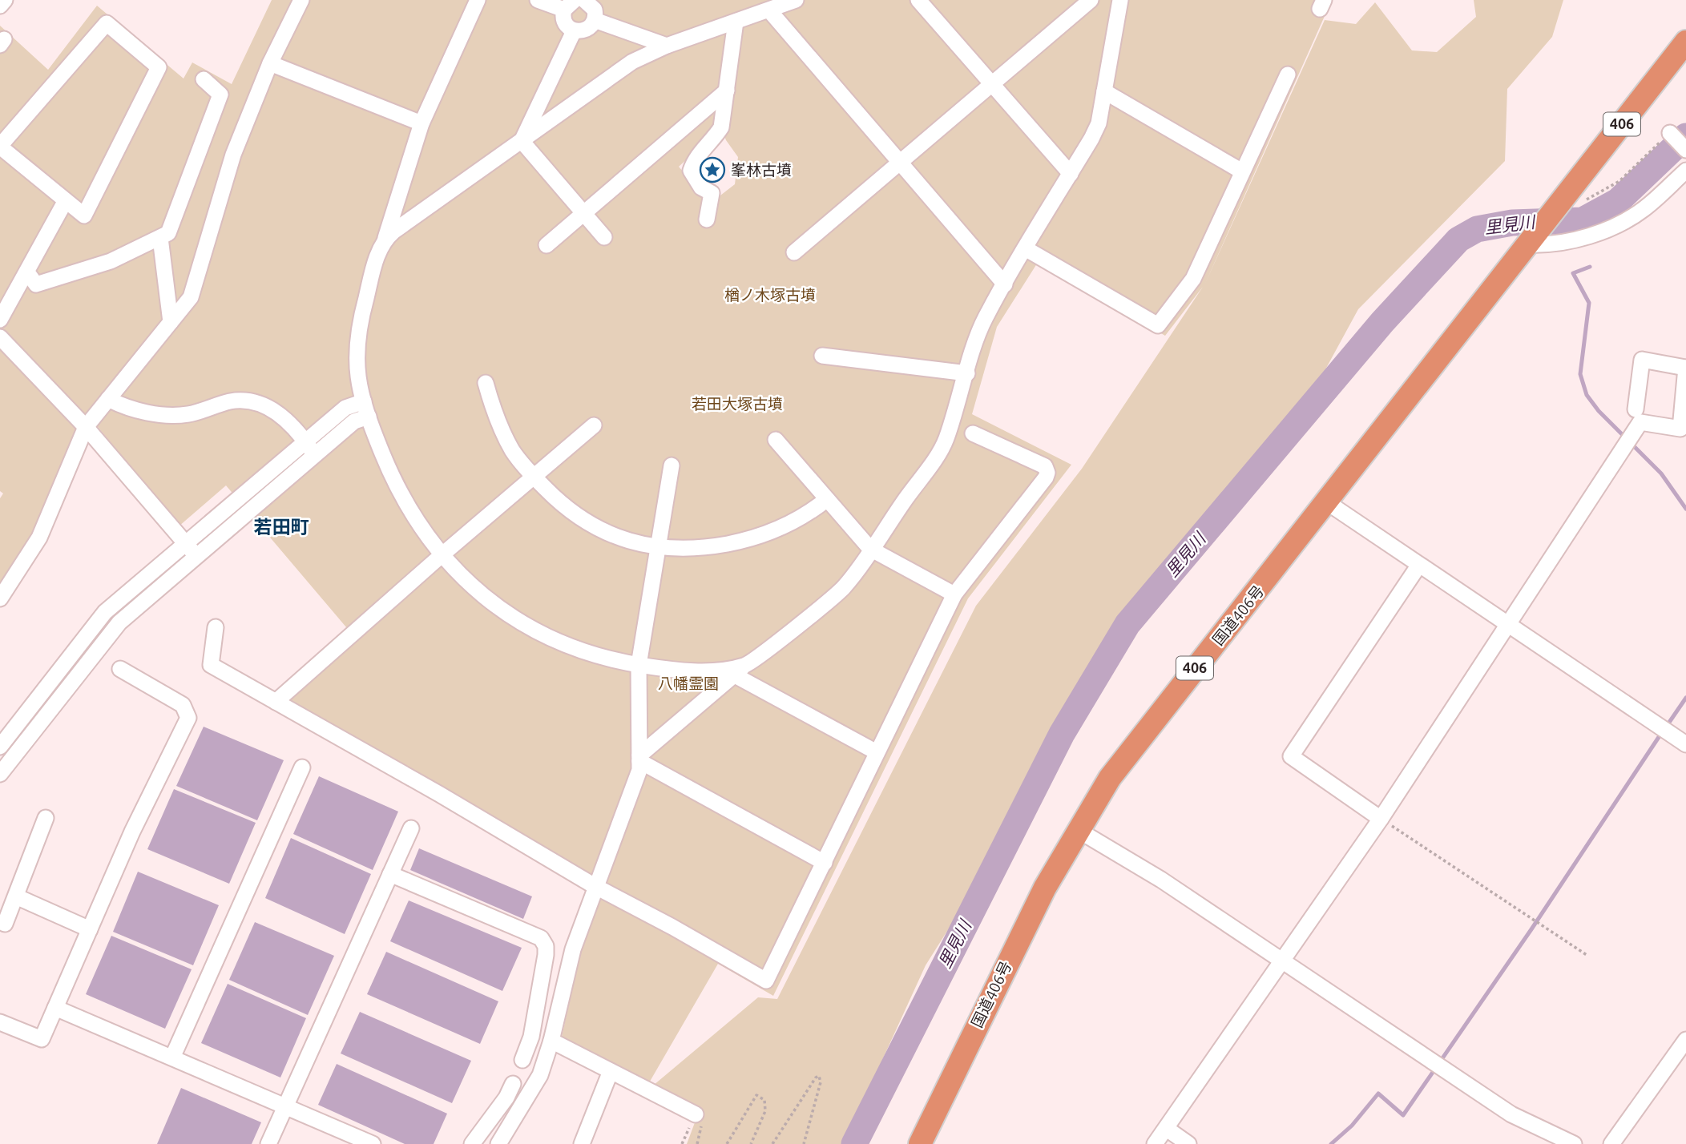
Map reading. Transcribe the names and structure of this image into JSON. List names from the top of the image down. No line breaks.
{"streets":{"highway":["406","国道406号"]},"crossings":[["406","国道406号"]],"districts":["若田町"],"water":["里見川"],"parks":["楢ノ木塚古墳","若田大塚古墳","八幡霊園"],"places":{"place":["峯林古墳"]}}
